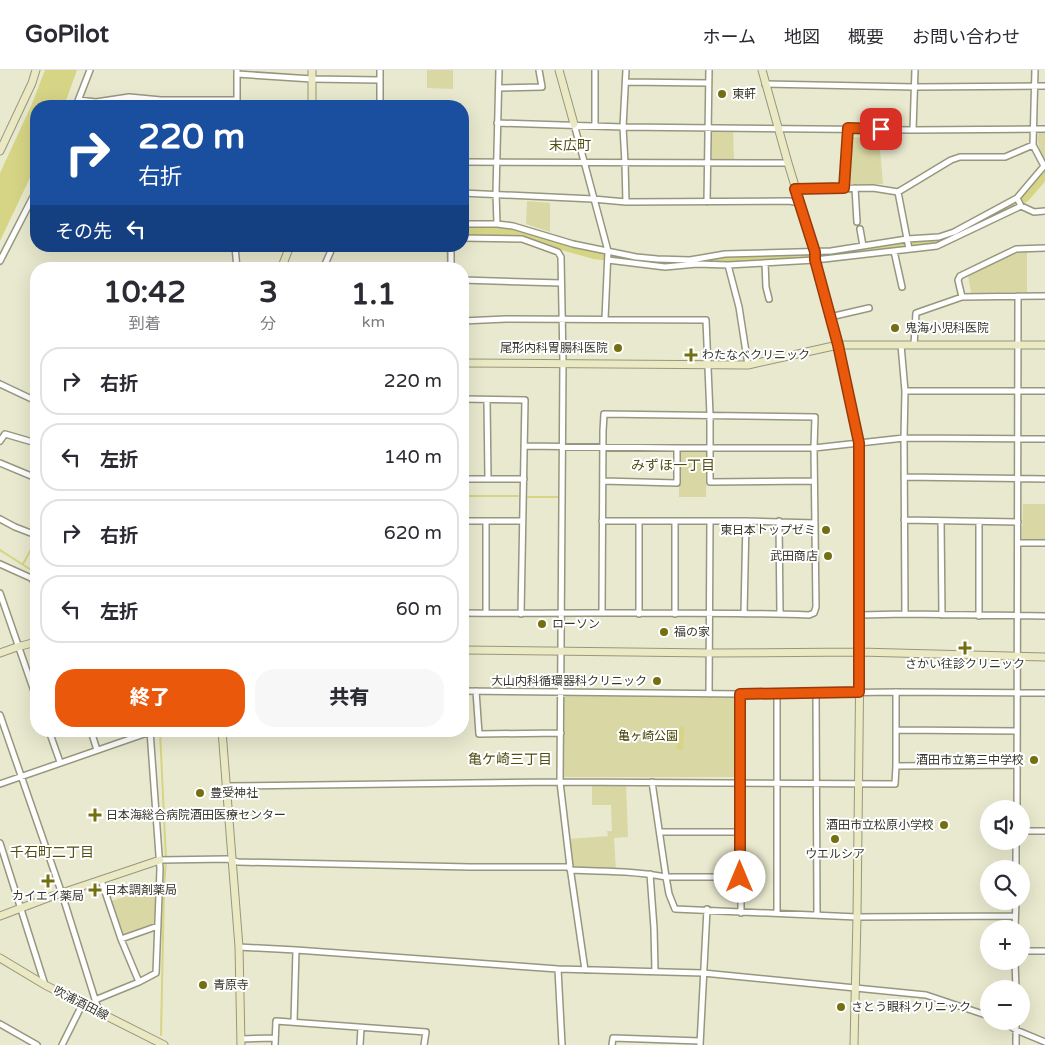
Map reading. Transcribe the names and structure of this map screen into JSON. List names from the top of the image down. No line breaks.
{"streets":{"street":["吹浦酒田線"]},"districts":["末広町","みずほ一丁目","亀ケ崎三丁目","千石町二丁目"],"parks":["亀ヶ崎公園"],"places":{"other":["東軒","鬼海小児科医院","尾形内科胃腸科医院","東日本トップゼミ","武田商店","ローソン","福の家","大山内科循環器科クリニック","酒田市立第三中学校","豊受神社","酒田市立松原小学校","ウエルシア","青原寺","さとう眼科クリニック"],"health":["わたなべクリニック","さかい往診クリニック","日本海総合病院酒田医療センター","カイエイ薬局","日本調剤薬局"]},"page":{"header":"GoPilot","nav":["ホーム","地図","概要","お問い合わせ"],"turn":["220 m","右折"],"then":"その先","eta":["10:42","到着","3","分","1.1","km"],"list":[{"name":"右折","value":"220 m"},{"name":"左折","value":"140 m"},{"name":"右折","value":"620 m"},{"name":"左折","value":"60 m"}],"buttons":["終了","共有"],"map_buttons":["+","−"]}}
